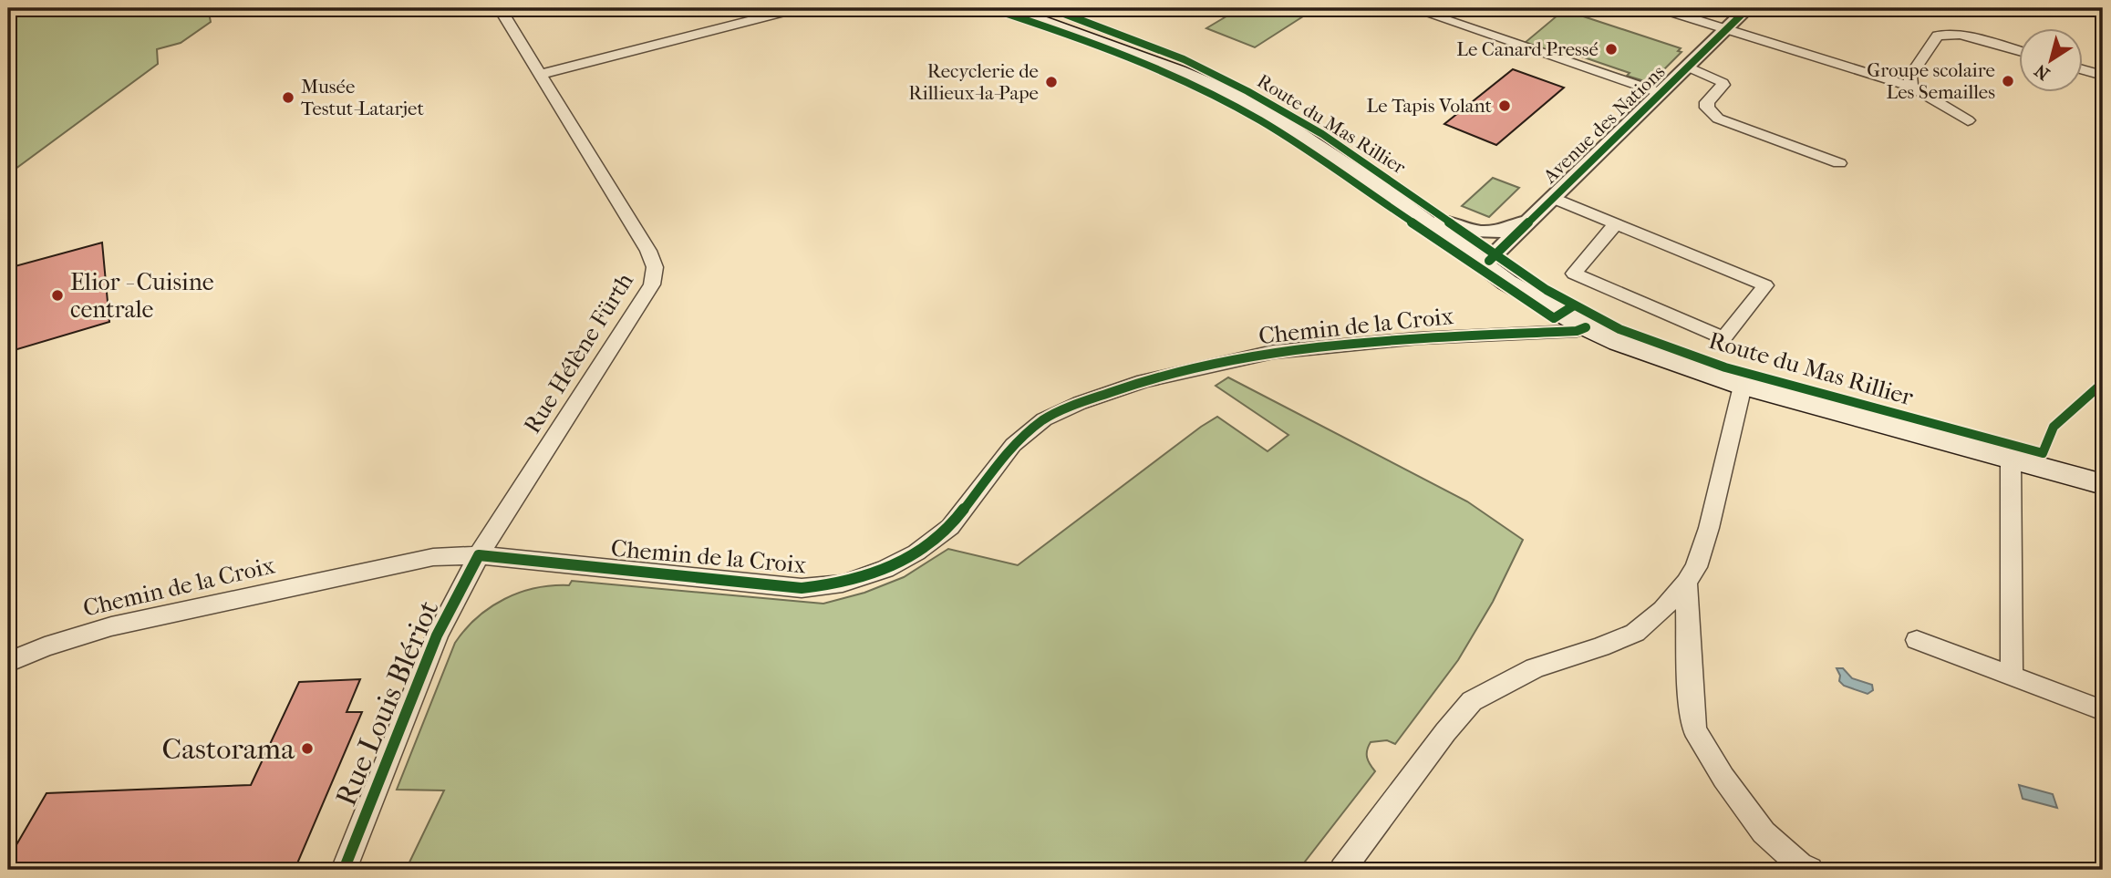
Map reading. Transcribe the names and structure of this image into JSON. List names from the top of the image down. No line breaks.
{"streets":{"main road":["Route du Mas Rillier"],"street":["Avenue des Nations","Chemin de la Croix","Rue Hélène Fürth","Rue Louis Blériot"]},"crossings":[["Route du Mas Rillier","Avenue des Nations"],["Route du Mas Rillier","Chemin de la Croix"],["Chemin de la Croix","Rue Hélène Fürth"],["Chemin de la Croix","Rue Louis Blériot"],["Rue Hélène Fürth","Rue Louis Blériot"]],"places":["Le Canard Pressé","Groupe scolaire Les Semailles","Recyclerie de Rillieux-la-Pape","Musée Testut-Latarjet","Le Tapis Volant","Elior - Cuisine centrale","Castorama"],"north":"bottom left"}
